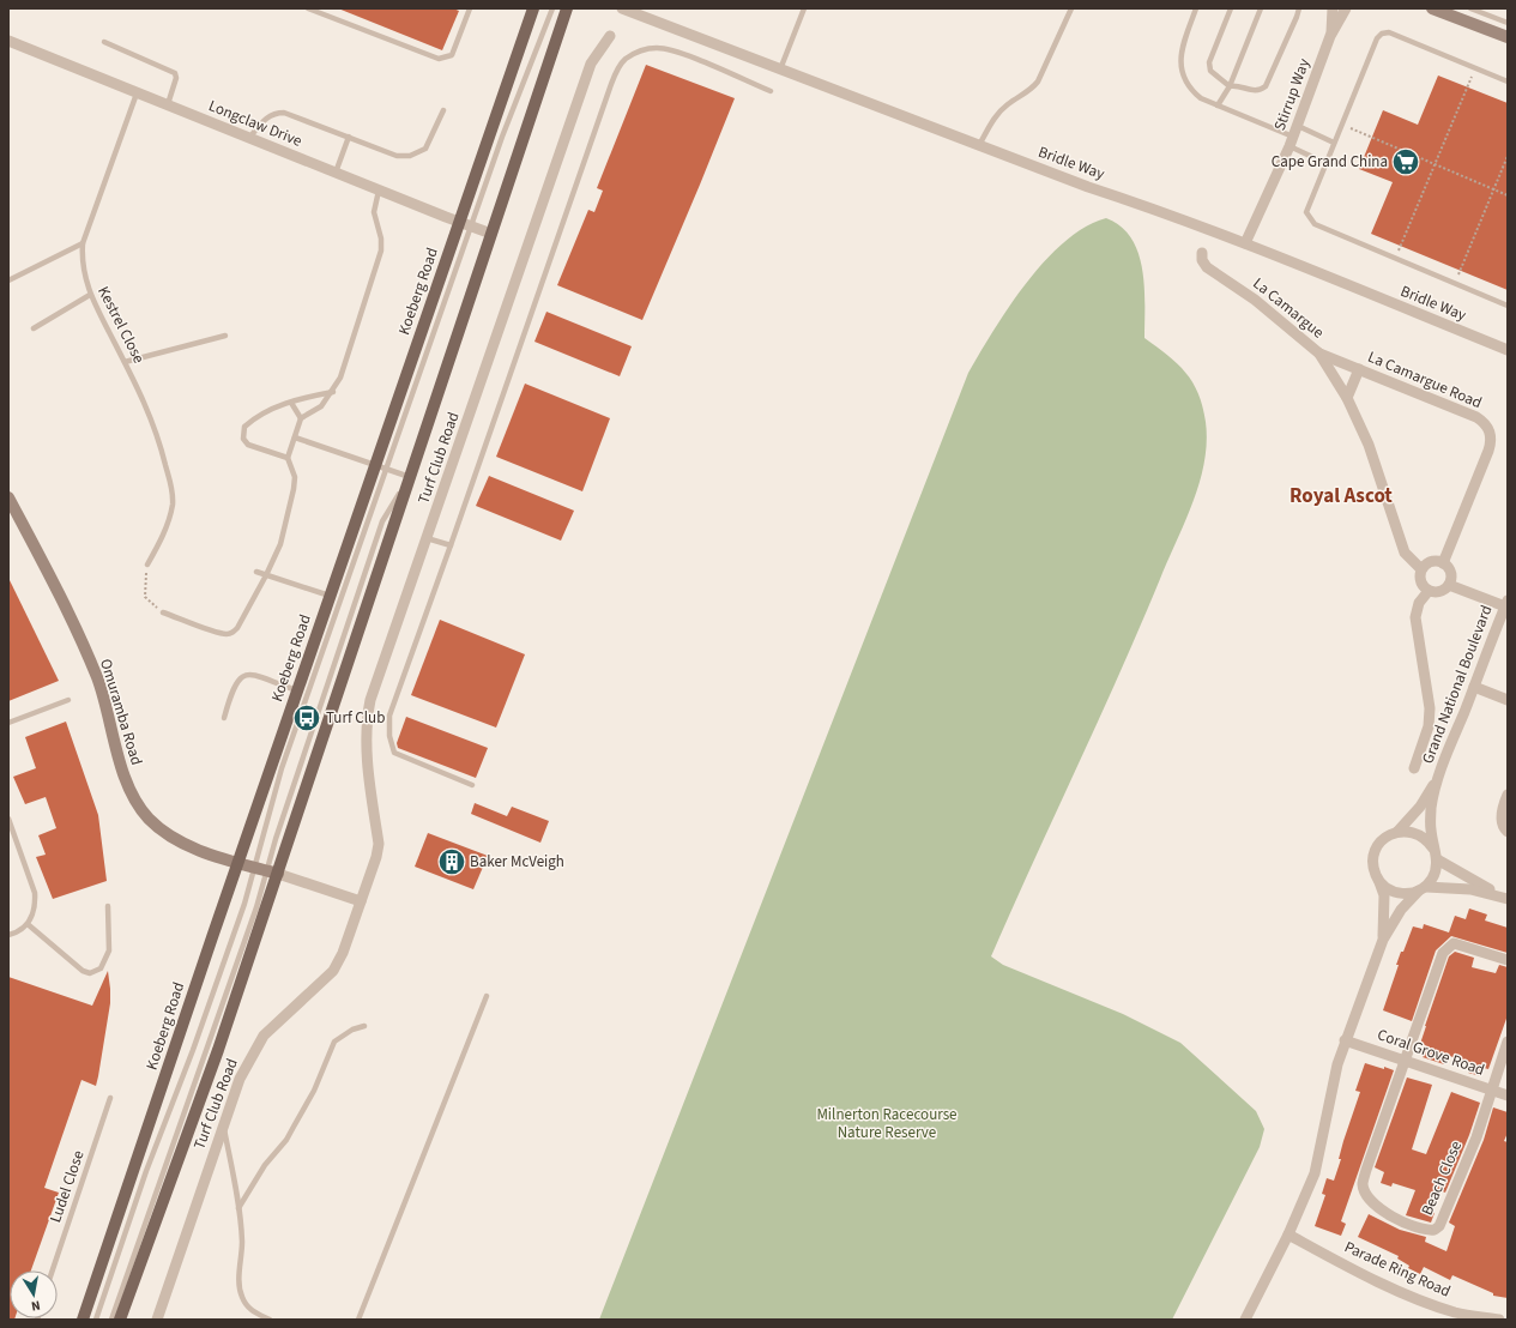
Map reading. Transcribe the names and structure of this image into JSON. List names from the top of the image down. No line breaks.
{"streets":{"main road":["Koeberg Road","Omuramba Road"],"street":["Stirrup Way","Longclaw Drive","Bridle Way","La Camargue","La Camargue Road","Turf Club Road","Grand National Boulevard","Coral Grove Road","Beach Close","Parade Ring Road"],"lane":["Kestrel Close","Ludel Close"]},"crossings":[["Stirrup Way","Bridle Way"],["Longclaw Drive","Koeberg Road"],["Longclaw Drive","Kestrel Close"],["Koeberg Road","Omuramba Road"],["La Camargue","La Camargue Road"],["Coral Grove Road","Beach Close"]],"districts":["Royal Ascot"],"parks":["Milnerton Racecourse Nature Reserve"],"places":{"supermarket":["Cape Grand China"],"bus stop":["Turf Club"],"building":["Baker McVeigh"]},"north":"bottom"}
